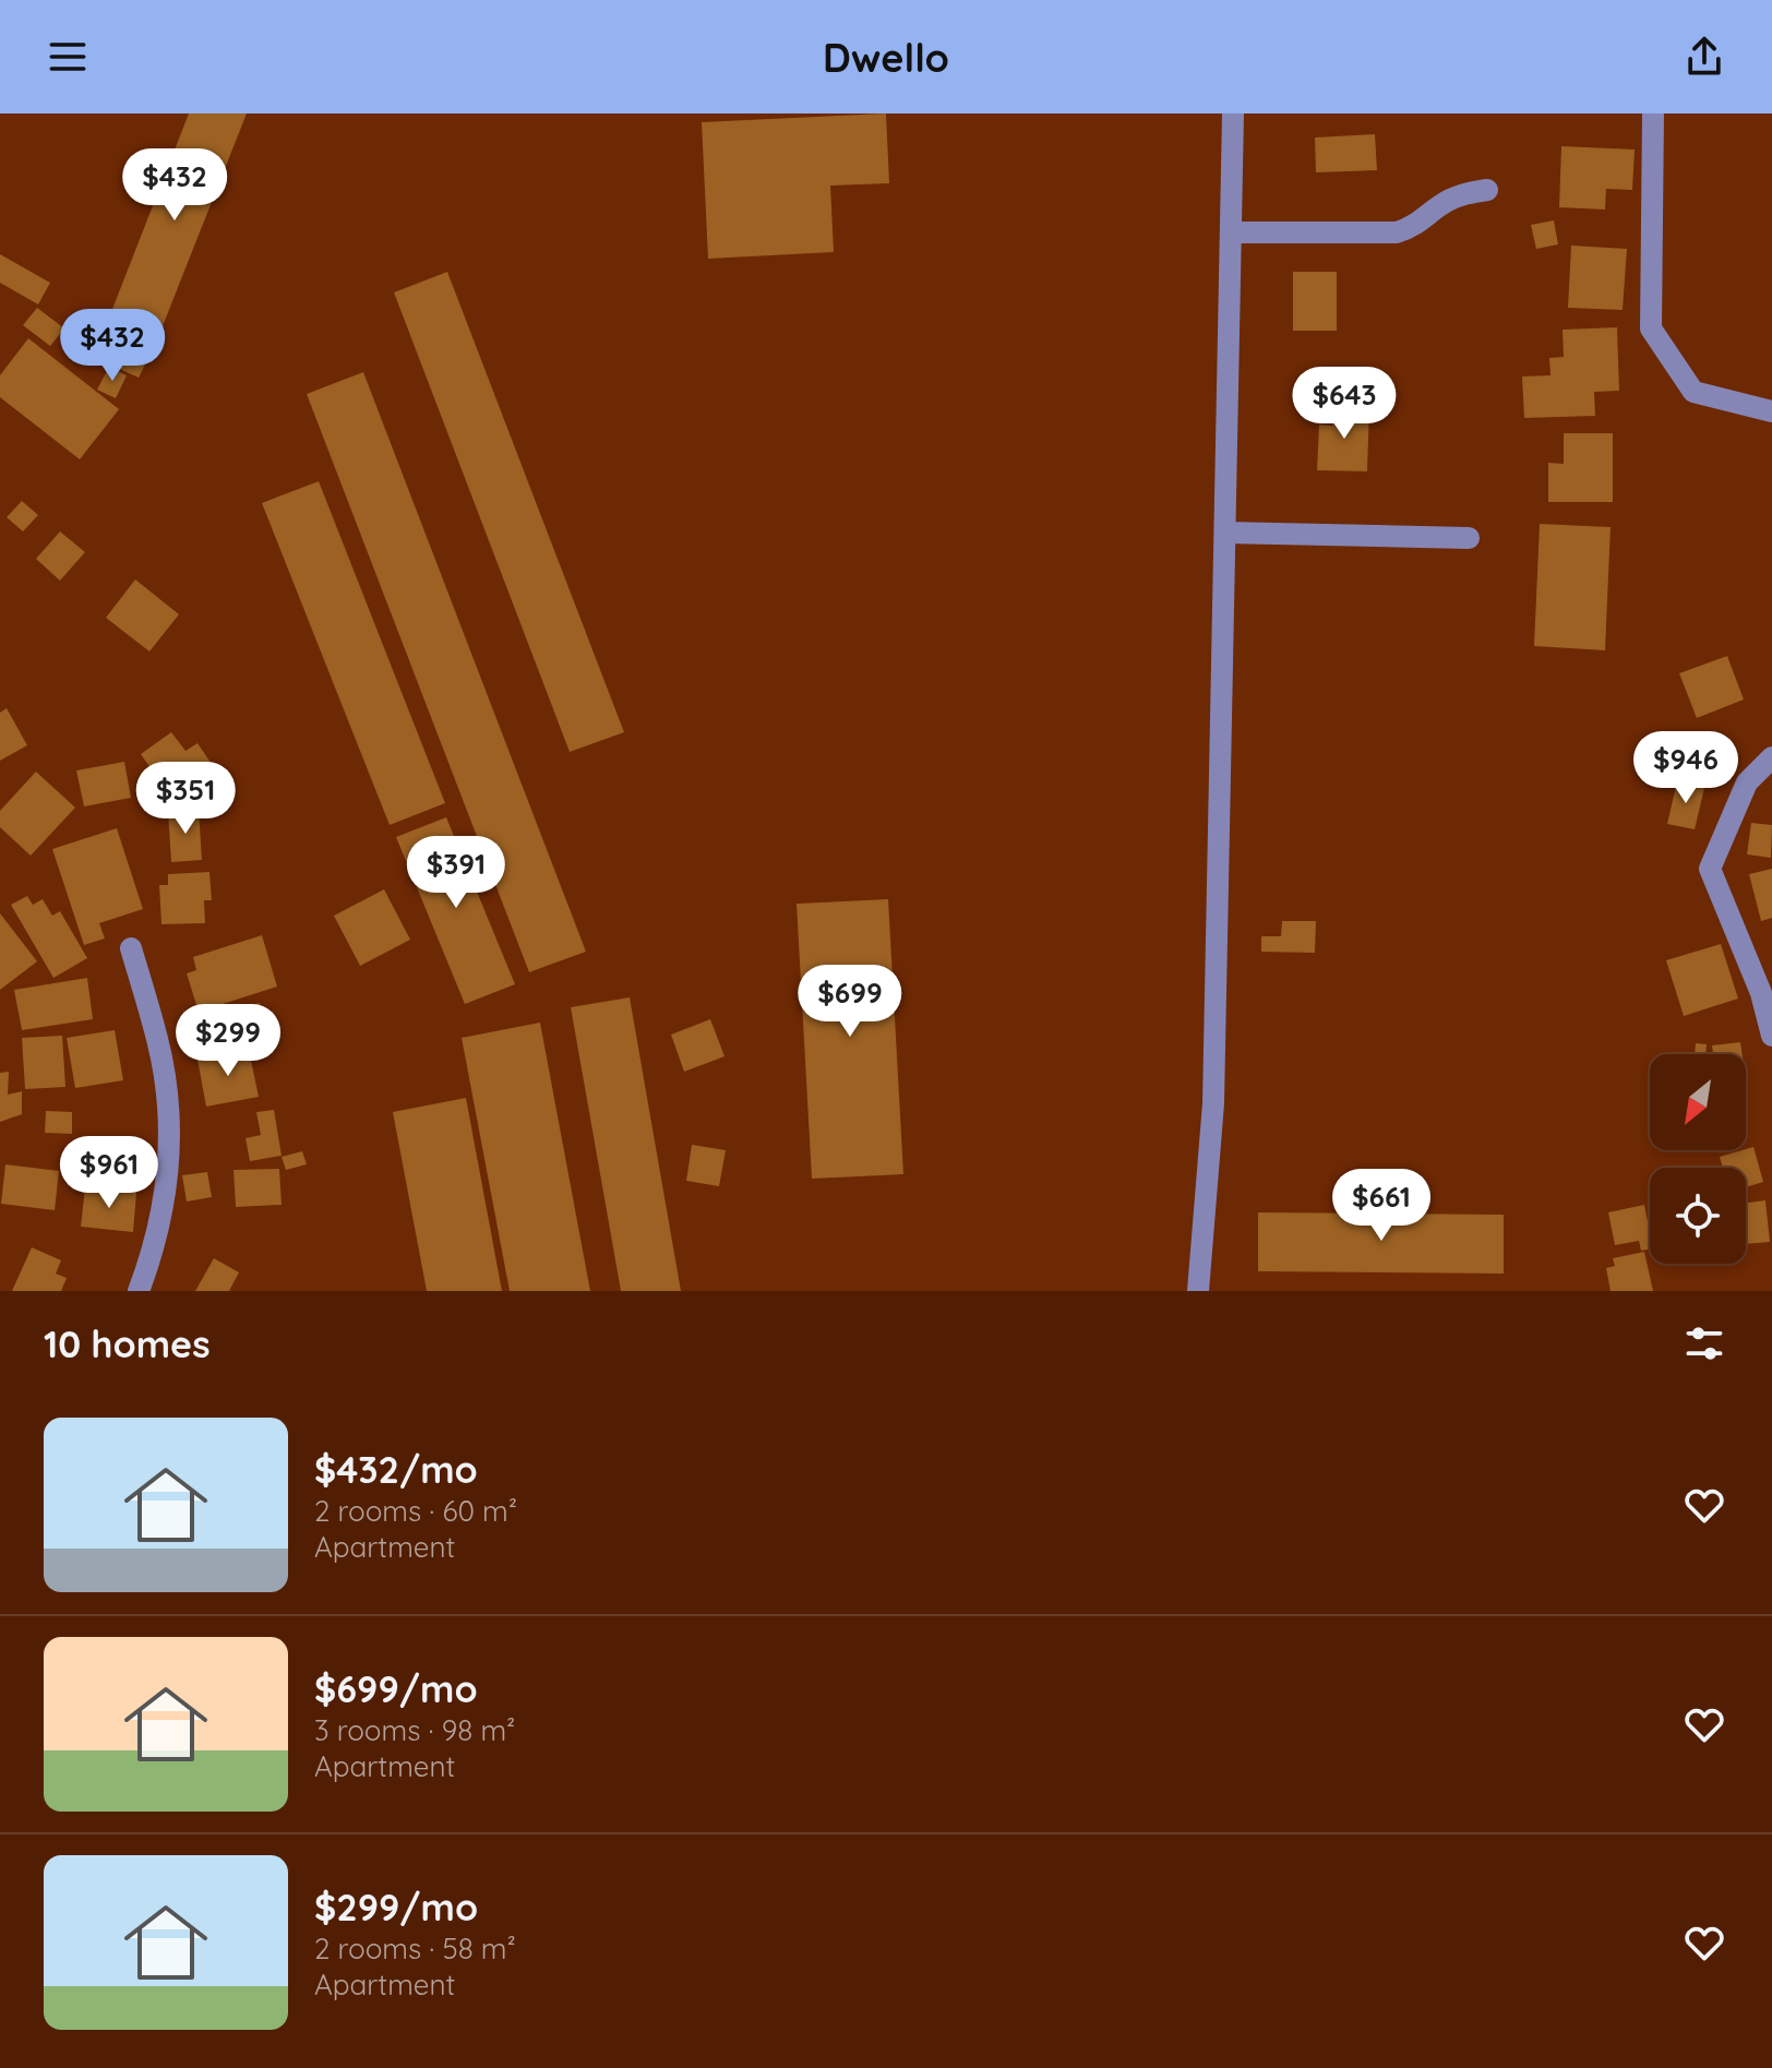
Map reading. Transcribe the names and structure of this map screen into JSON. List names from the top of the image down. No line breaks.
{"north":"bottom left","page":{"header":"Dwello","price":["$432","$432","$643","$946","$351","$391","$699","$299","$961","$661"],"heading":"10 homes","list":[{"name":"$432/mo","note":"2 rooms · 60 m² · Apartment"},{"name":"$699/mo","note":"3 rooms · 98 m² · Apartment"},{"name":"$299/mo","note":"2 rooms · 58 m² · Apartment"}]}}
